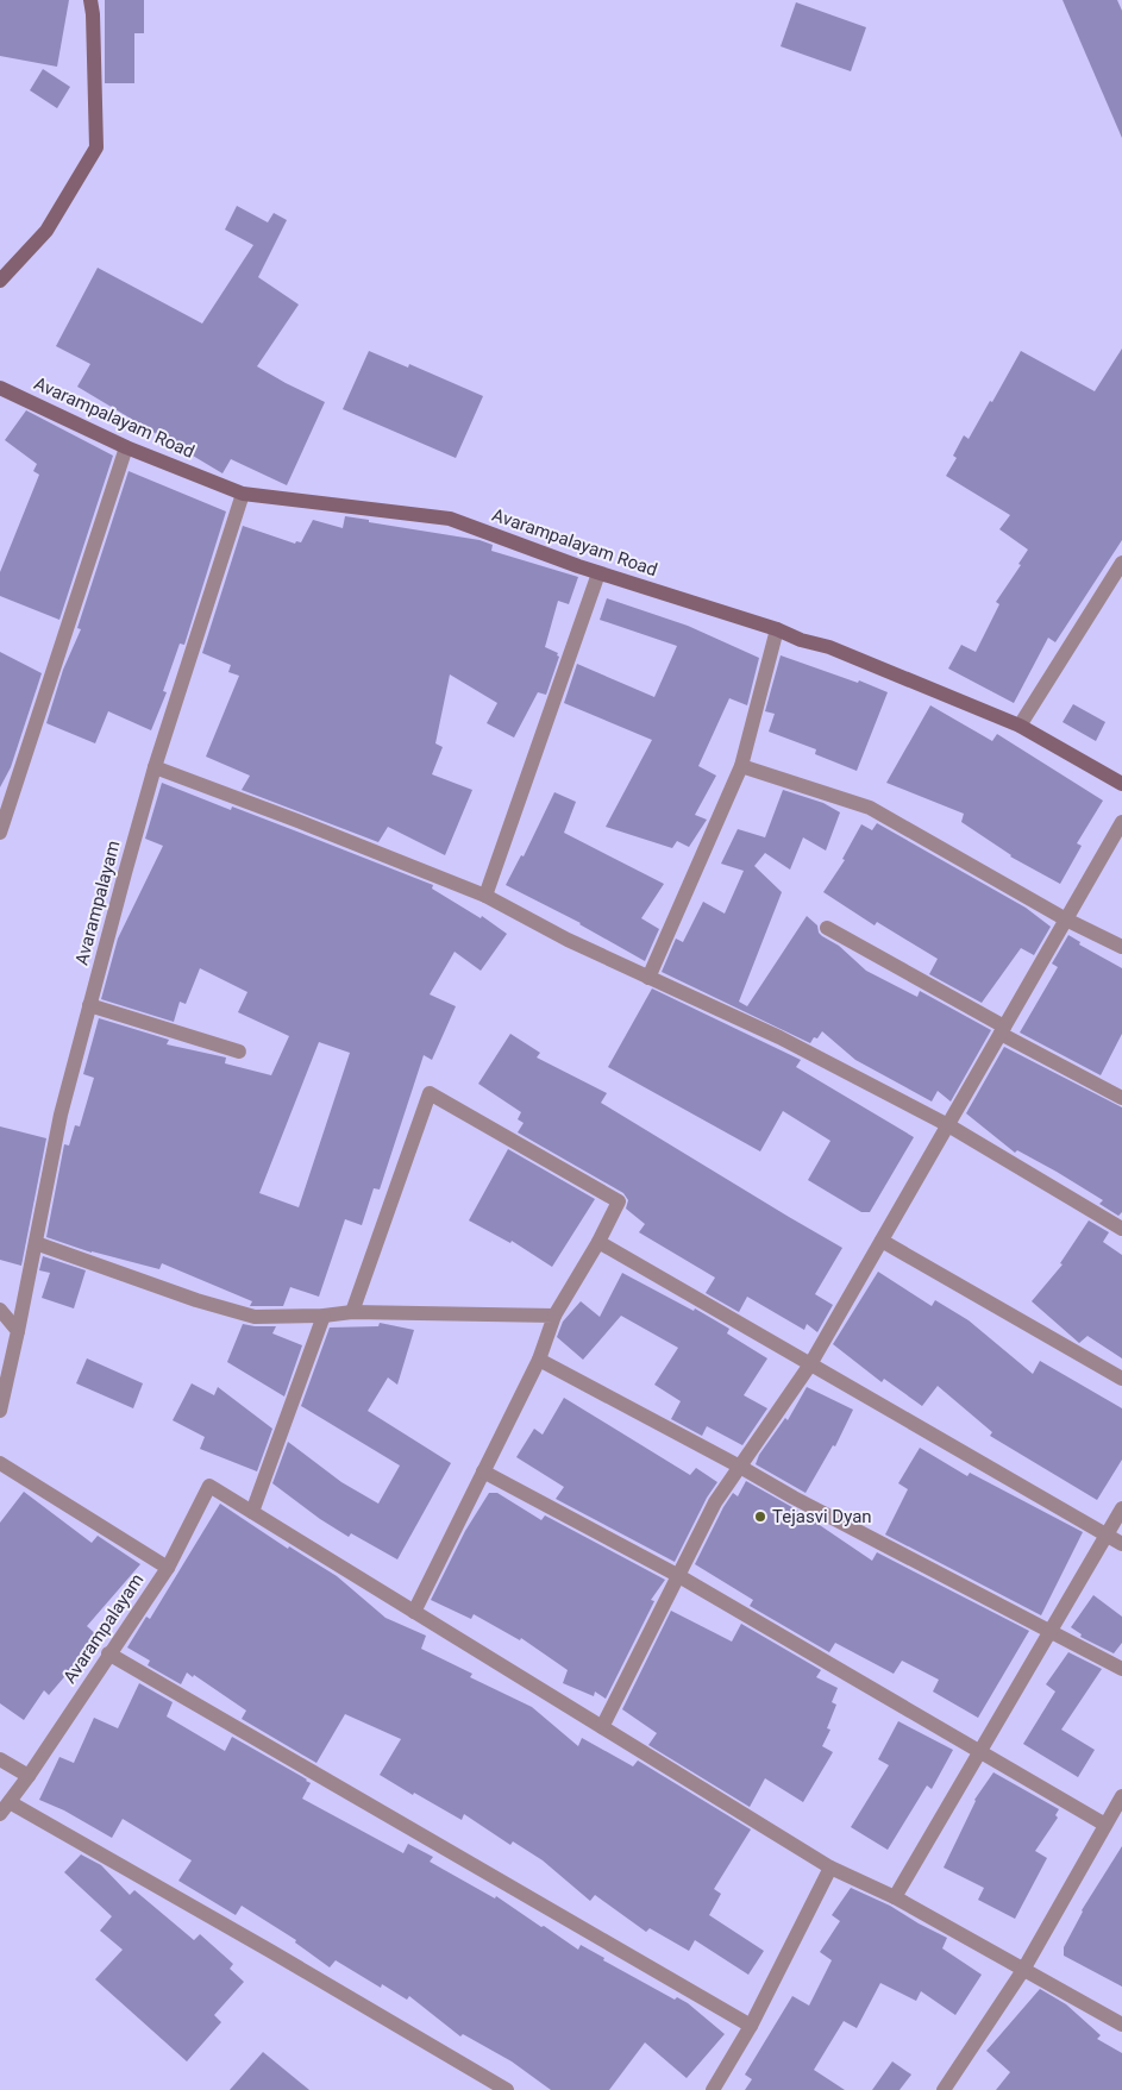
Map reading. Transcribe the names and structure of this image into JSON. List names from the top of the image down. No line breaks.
{"streets":{"street":["Avarampalayam Road","Avarampalayam"]},"crossings":[["Avarampalayam Road","Avarampalayam"]],"places":["Tejasvi Dyan"]}
